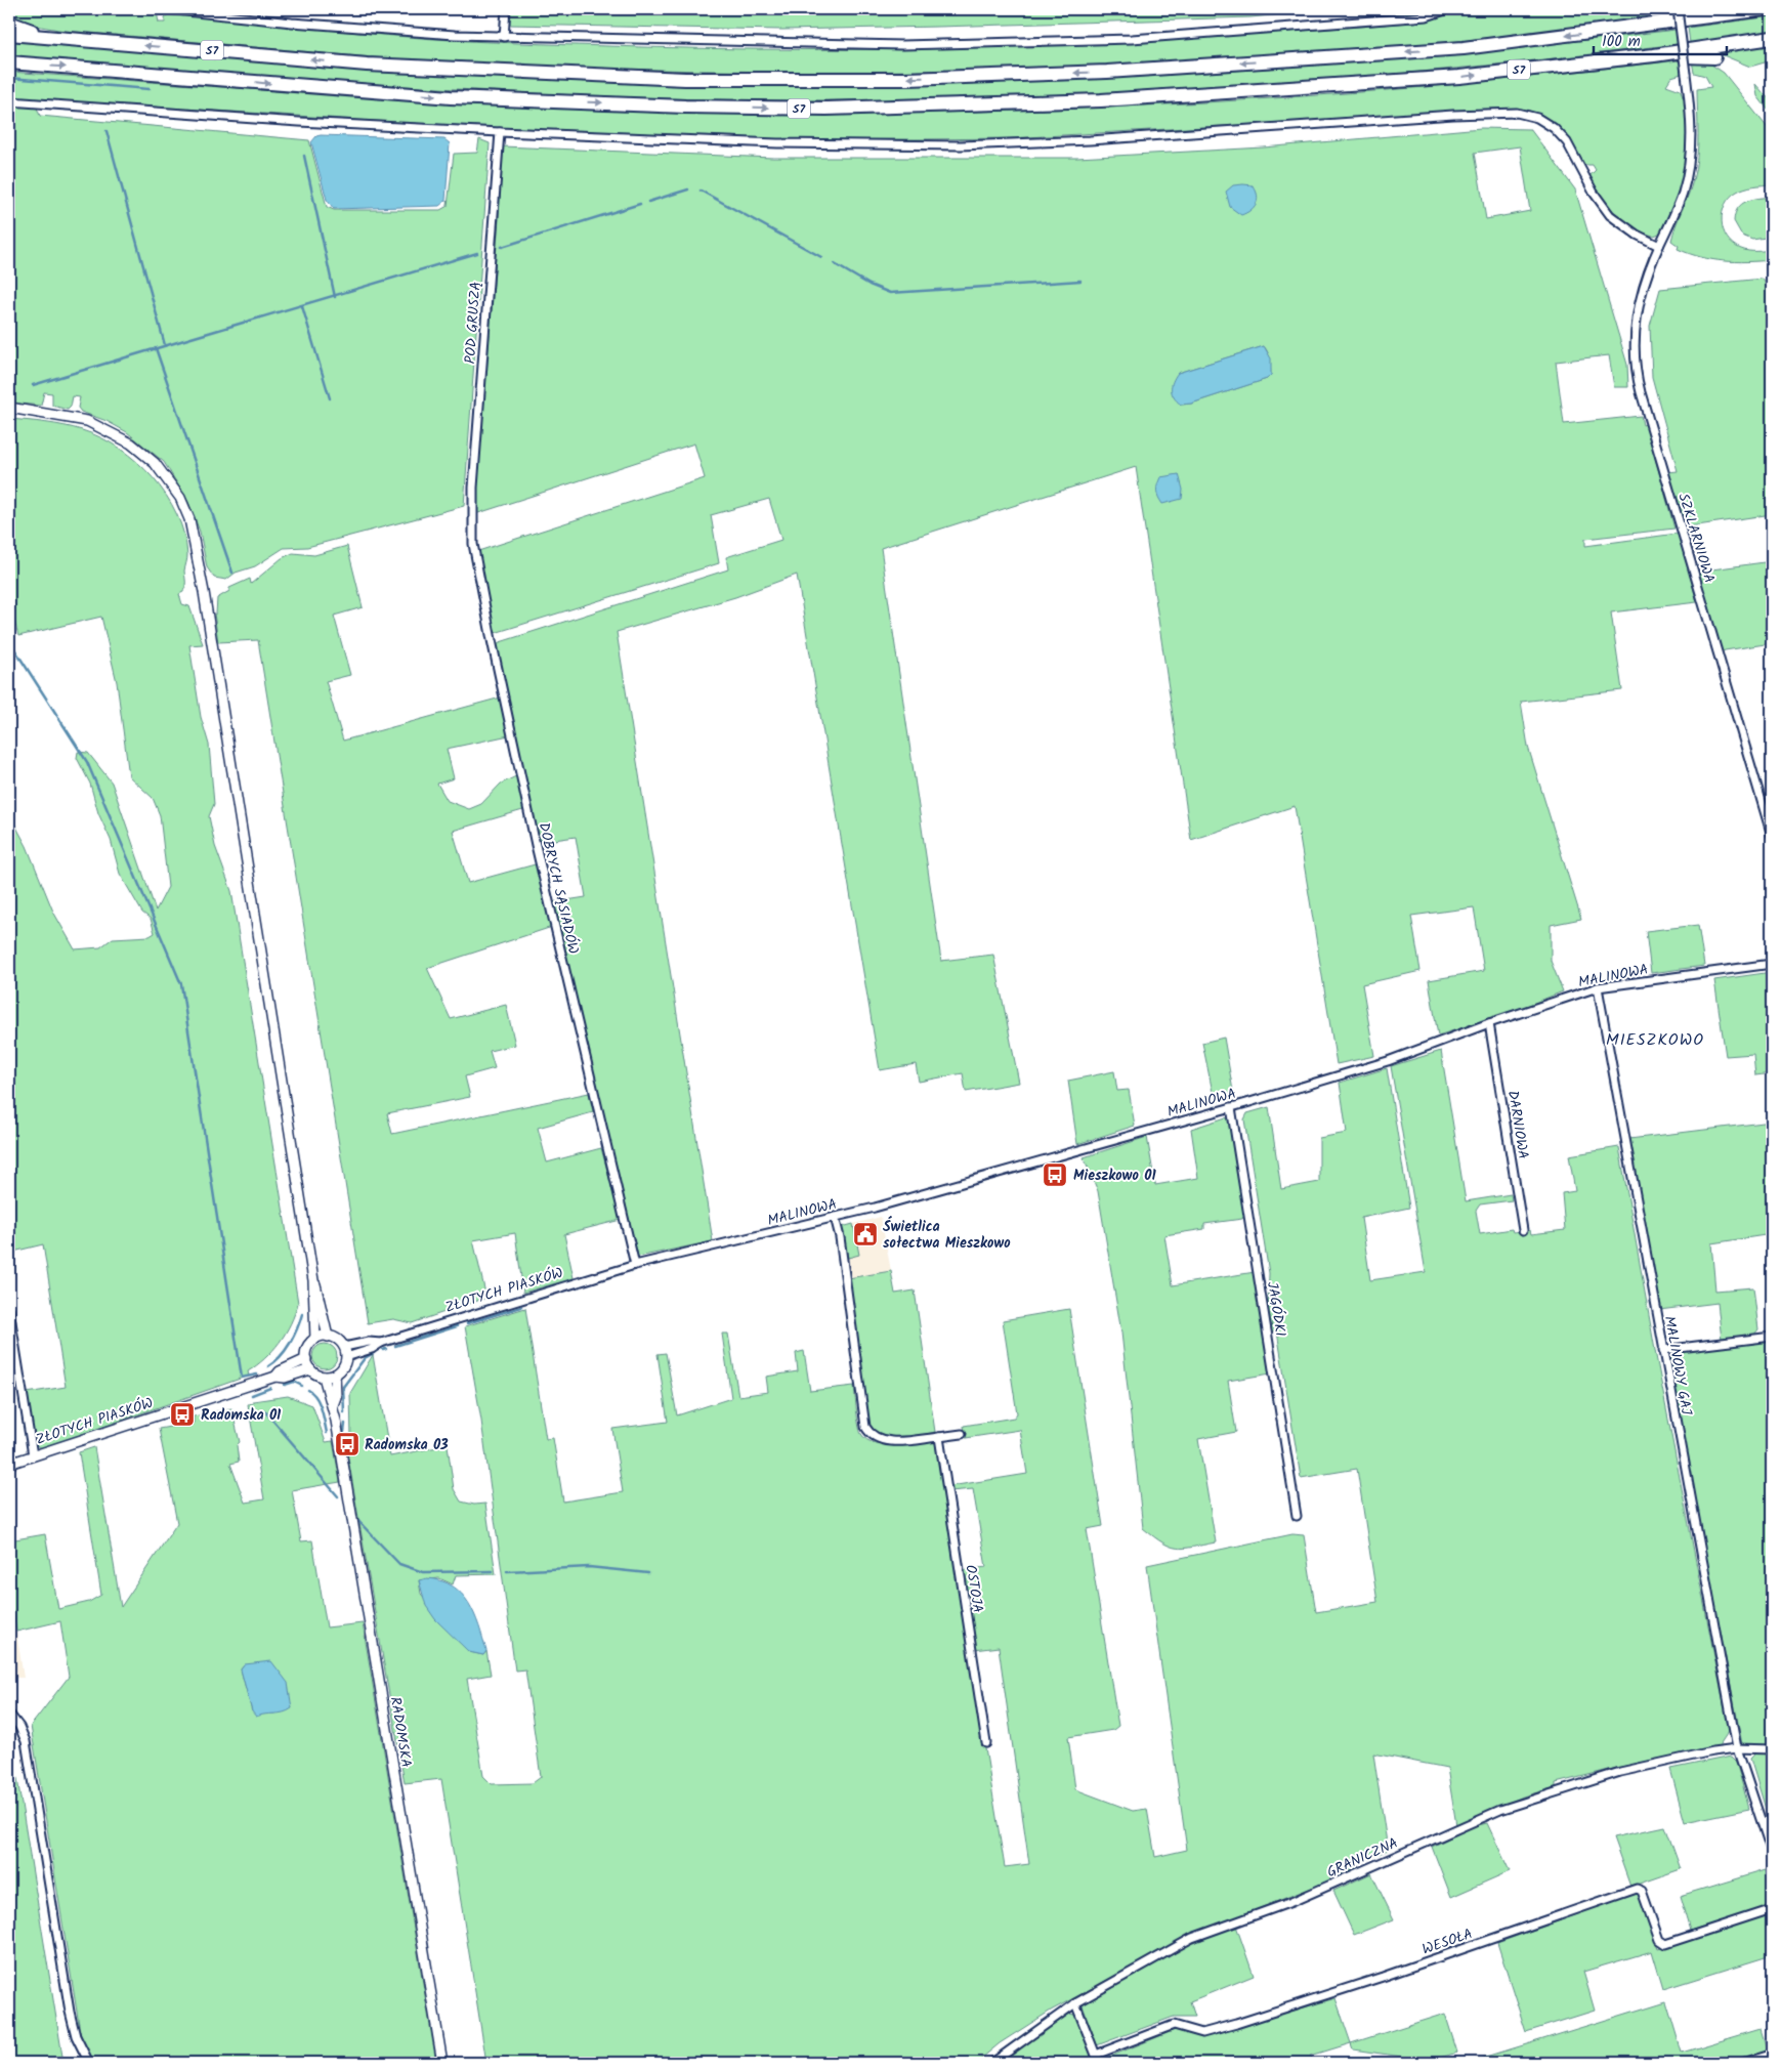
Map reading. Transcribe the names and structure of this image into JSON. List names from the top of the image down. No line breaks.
{"streets":{"highway":["S7"],"street":["POD GRUSZĄ","SZKLARNIOWA","DOBRYCH SĄSIADÓW","MALINOWA","DARNIOWA","ZŁOTYCH PIASKÓW","JAGÓDKI","MALINOWY GAJ","OSTOJA","RADOMSKA","GRANICZNA","WESOŁA"]},"crossings":[["POD GRUSZĄ","DOBRYCH SĄSIADÓW"],["DOBRYCH SĄSIADÓW","MALINOWA"],["DOBRYCH SĄSIADÓW","ZŁOTYCH PIASKÓW"],["MALINOWA","DARNIOWA"],["MALINOWA","ZŁOTYCH PIASKÓW"],["MALINOWA","JAGÓDKI"],["MALINOWA","MALINOWY GAJ"],["ZŁOTYCH PIASKÓW","RADOMSKA"],["MALINOWY GAJ","GRANICZNA"]],"districts":["MIESZKOWO"],"places":{"bus stop":["Mieszkowo 01","Radomska 01","Radomska 03"],"public building":["Świetlica sołectwa Mieszkowo"]},"scale_bar":"100 m"}
